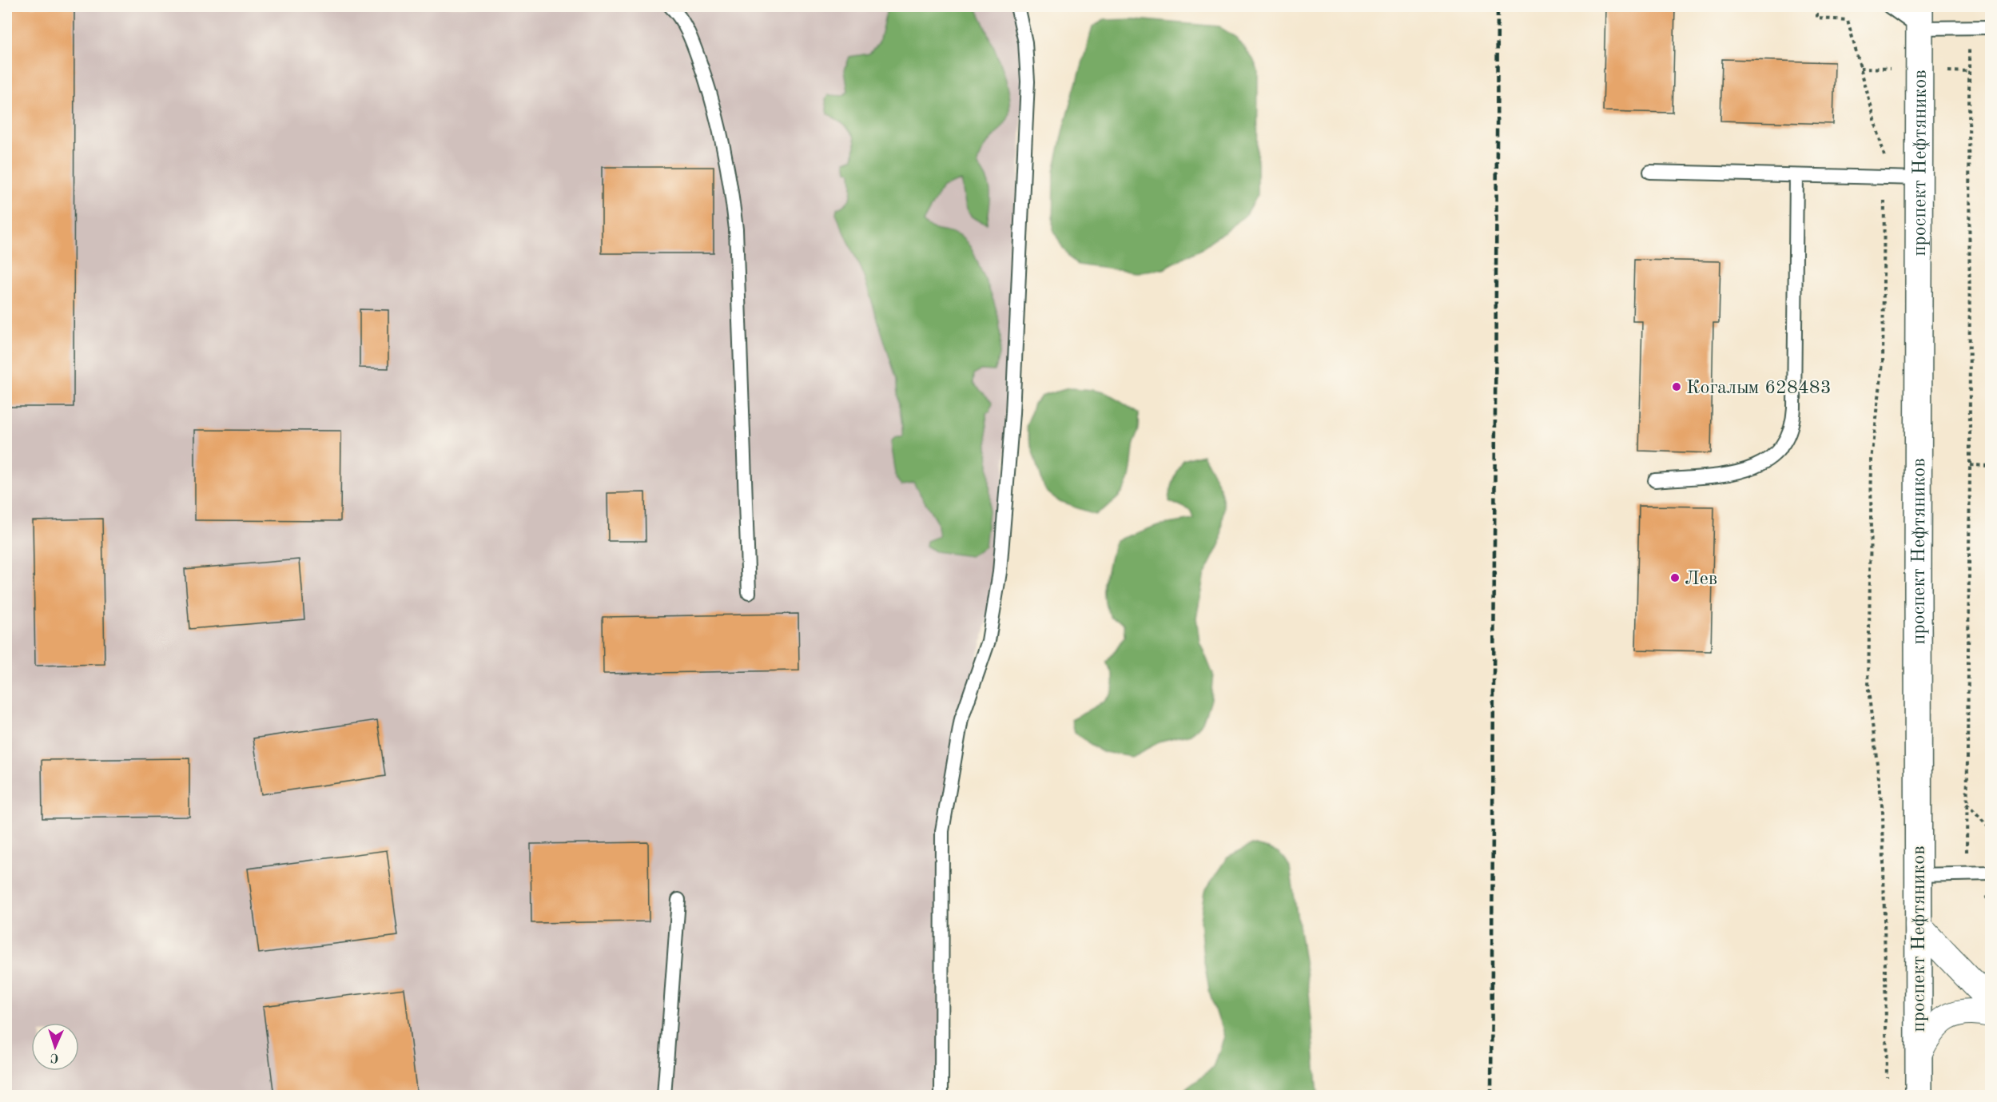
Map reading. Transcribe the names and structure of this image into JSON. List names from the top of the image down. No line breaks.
{"streets":{"main road":["проспект Нефтяников"]},"places":["Когалым 628483","Лев"],"north":"bottom"}
